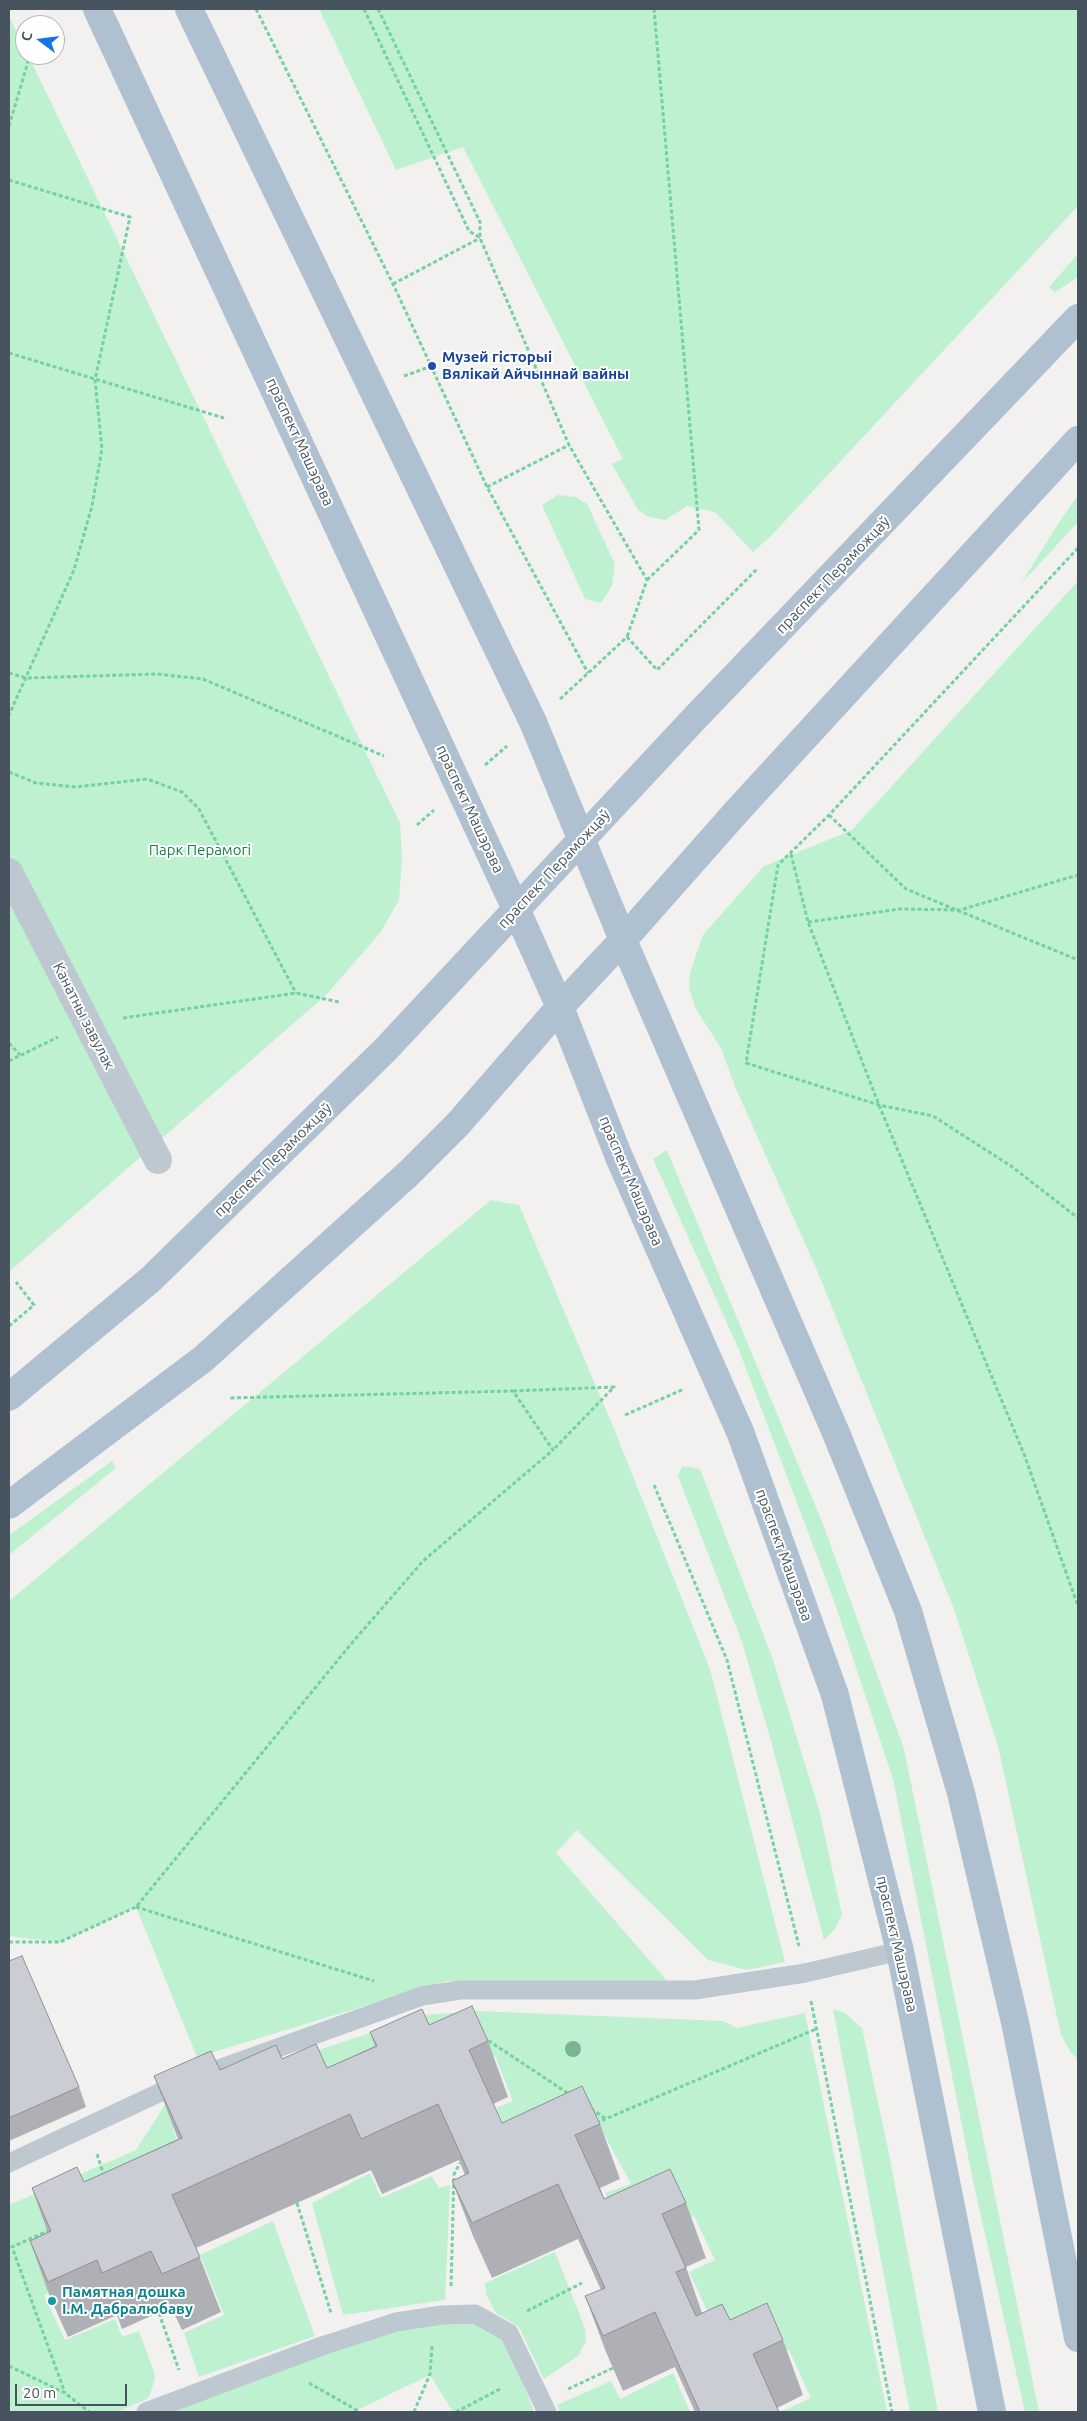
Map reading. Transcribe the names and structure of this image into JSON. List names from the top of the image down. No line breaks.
{"streets":{"main road":["праспект Машэрава","праспект Пераможцаў"],"street":["Канатны завулак"]},"crossings":[["праспект Машэрава","праспект Пераможцаў"]],"parks":["Парк Перамогі"],"places":["Музей гісторыі Вялікай Айчыннай вайны","Памятная дошка І.М. Дабралюбаву"],"scale_bar":"20 m","north":"left"}
